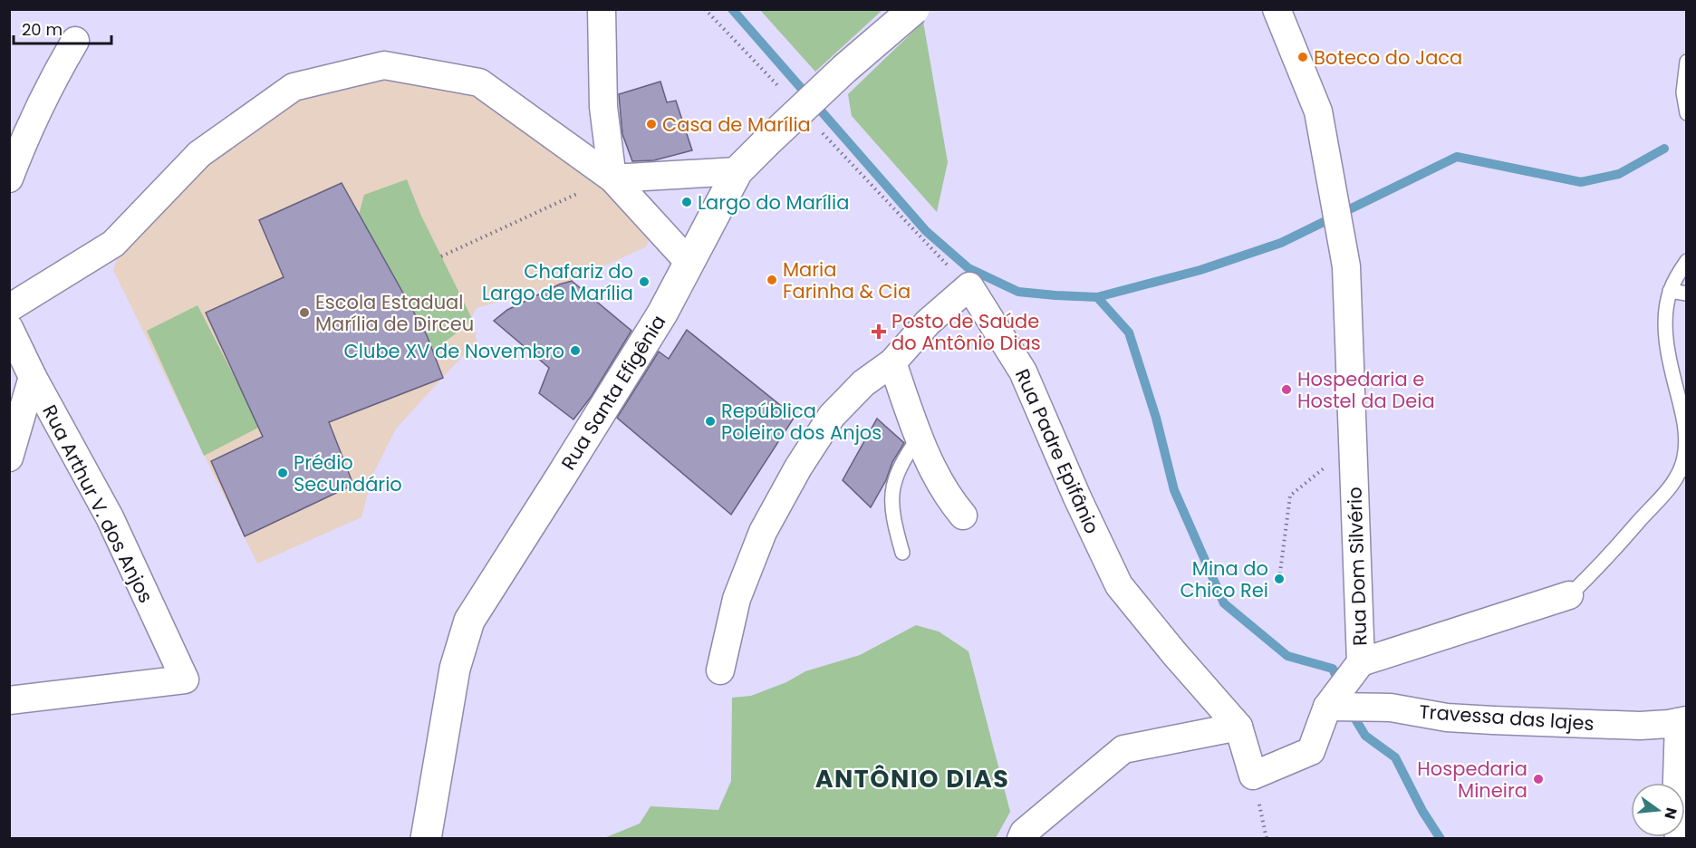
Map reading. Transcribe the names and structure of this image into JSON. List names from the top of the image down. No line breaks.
{"streets":{"street":["Rua Santa Efigênia","Rua Padre Epifânio","Rua Arthur V. dos Anjos","Rua Dom Silvério","Travessa das lajes"]},"crossings":[["Rua Padre Epifânio","Rua Dom Silvério"],["Rua Dom Silvério","Travessa das lajes"]],"districts":["ANTÔNIO DIAS"],"places":{"other":["Boteco do Jaca","Casa de Marília","Largo do Marília","Maria Farinha & Cia","Chafariz do Largo de Marília","Escola Estadual Marília de Dirceu","Clube XV de Novembro","Hospedaria e Hostel da Deia","República Poleiro dos Anjos","Prédio Secundário","Mina do Chico Rei","Hospedaria Mineira"],"health":["Posto de Saúde do Antônio Dias"]},"scale_bar":"20 m","north":"right"}
